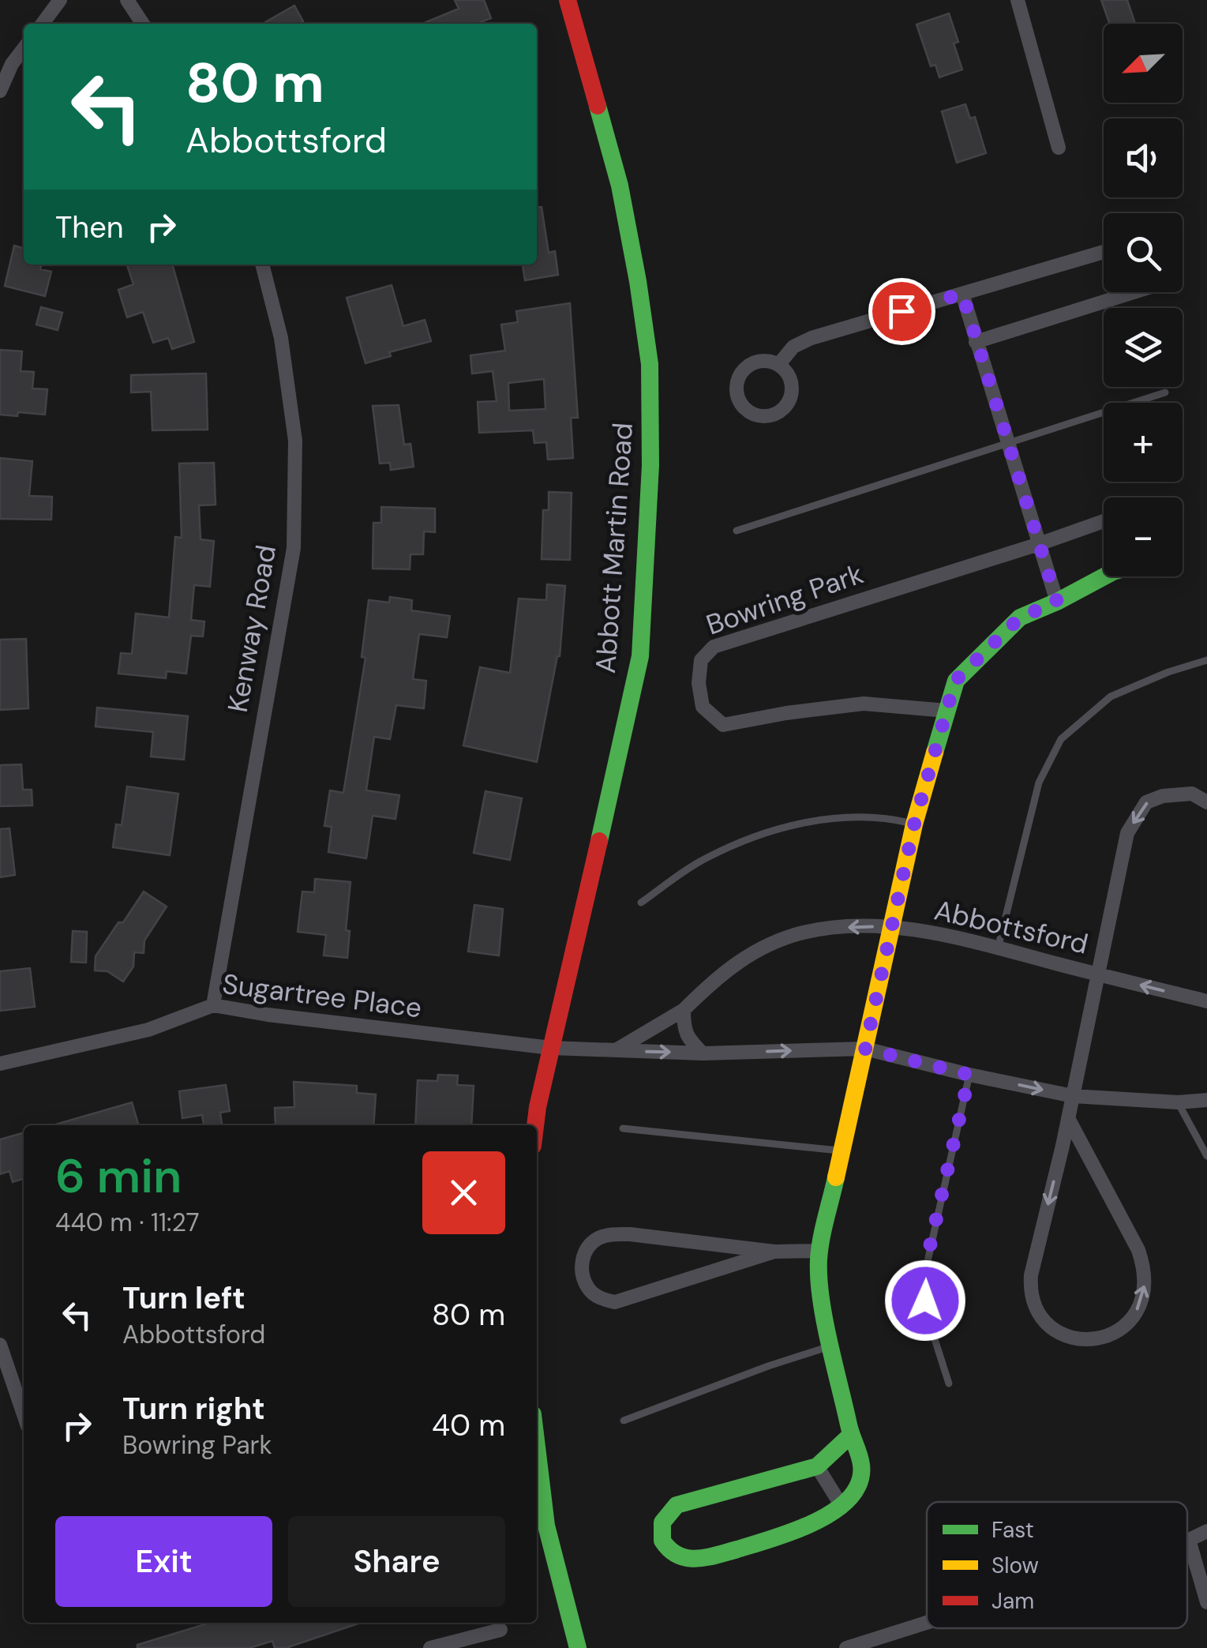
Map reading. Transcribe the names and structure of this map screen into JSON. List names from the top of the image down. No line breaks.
{"streets":{"street":["Abbott Martin Road","Bowring Park","Kenway Road","Abbottsford","Sugartree Place"]},"crossings":[["Abbott Martin Road","Sugartree Place"],["Kenway Road","Sugartree Place"]],"legend":["Fast","Slow","Jam"],"north":"bottom left","page":{"map_buttons":["+","−"],"turn":["80 m","Abbottsford"],"then":"Then","heading":["6 min","440 m · 11:27"],"list":[{"name":"Turn left","note":"Abbottsford","value":"80 m"},{"name":"Turn right","note":"Bowring Park","value":"40 m"}],"buttons":["Exit","Share"]}}
